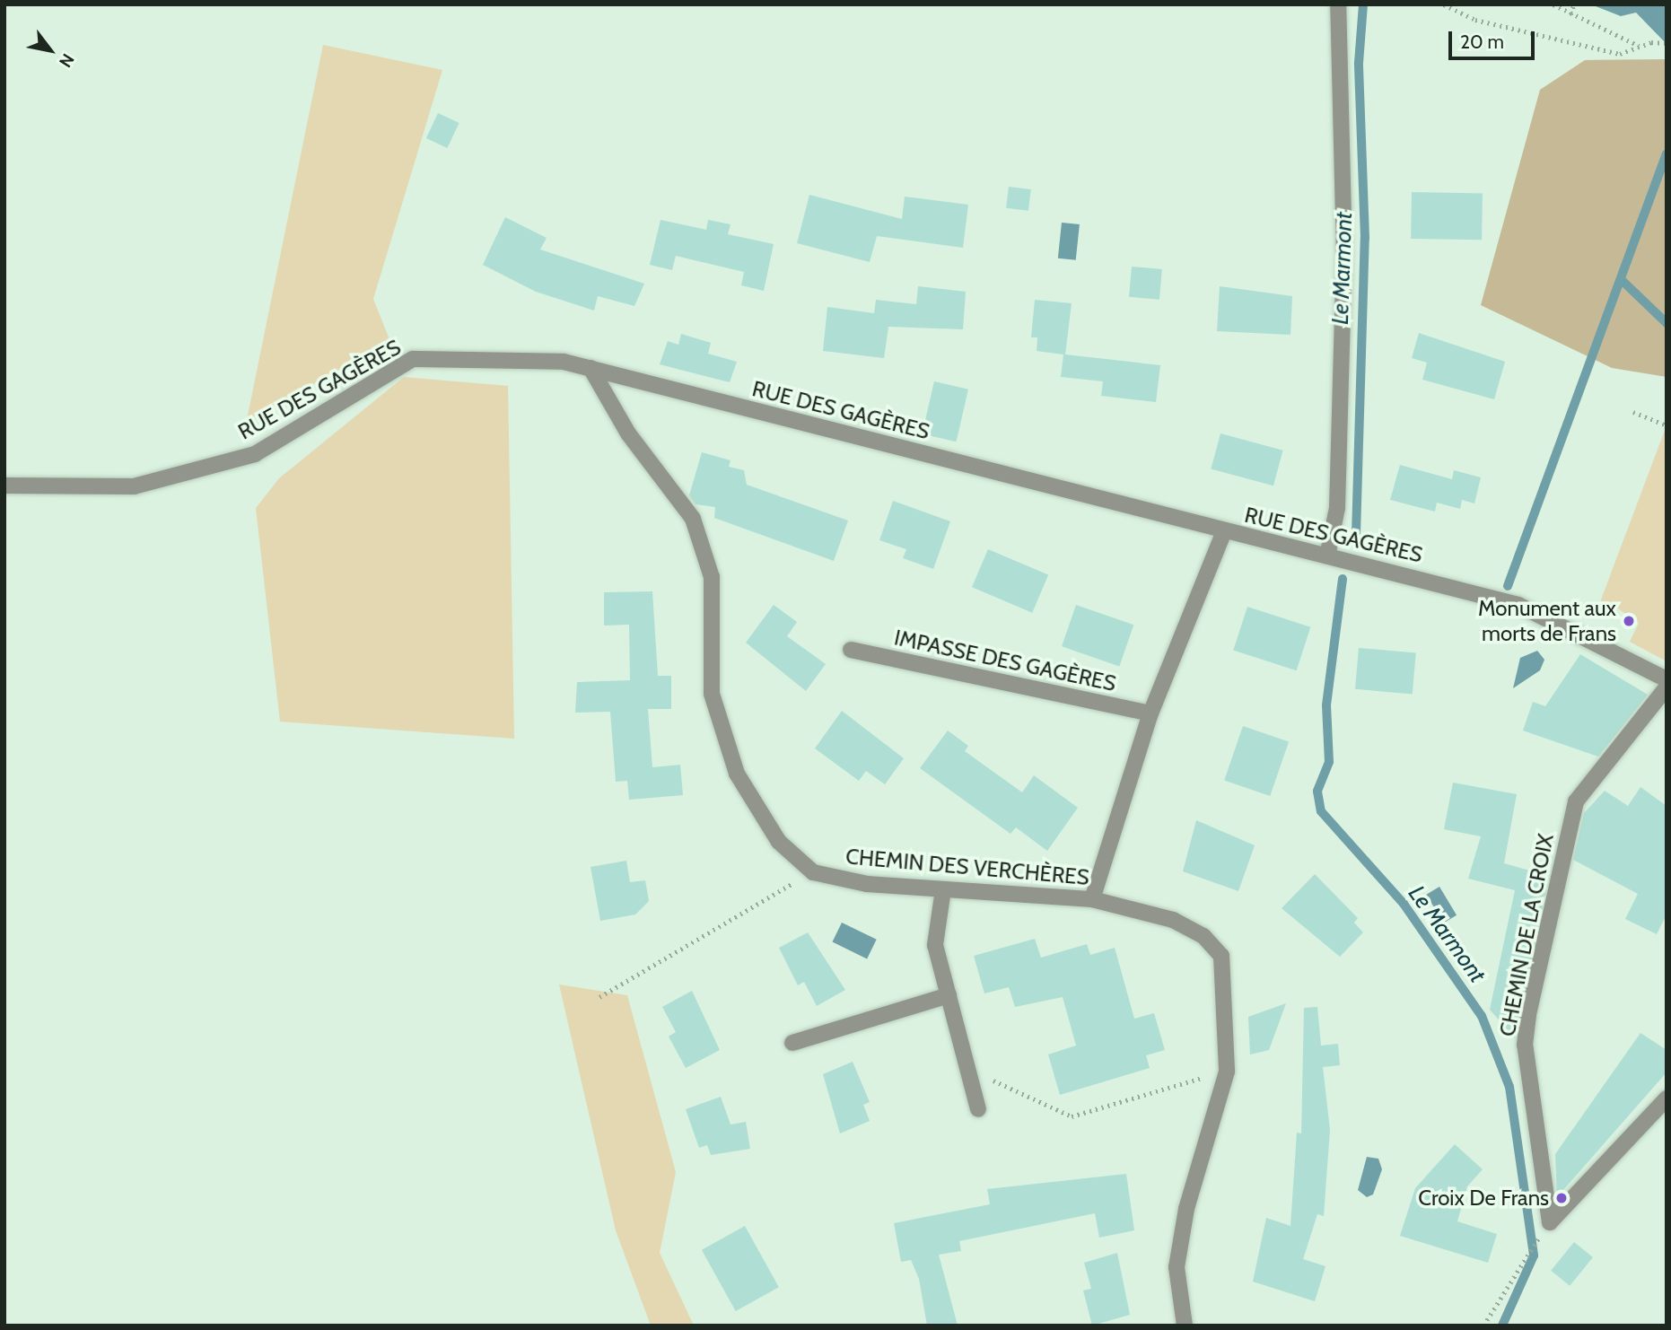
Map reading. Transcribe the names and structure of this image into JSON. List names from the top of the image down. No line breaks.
{"streets":{"street":["RUE DES GAGÈRES","IMPASSE DES GAGÈRES","CHEMIN DES VERCHÈRES","CHEMIN DE LA CROIX"]},"crossings":[["RUE DES GAGÈRES","CHEMIN DES VERCHÈRES"]],"water":["Le Marmont"],"places":["Monument aux morts de Frans","Croix De Frans"],"scale_bar":"20 m","north":"bottom right"}
